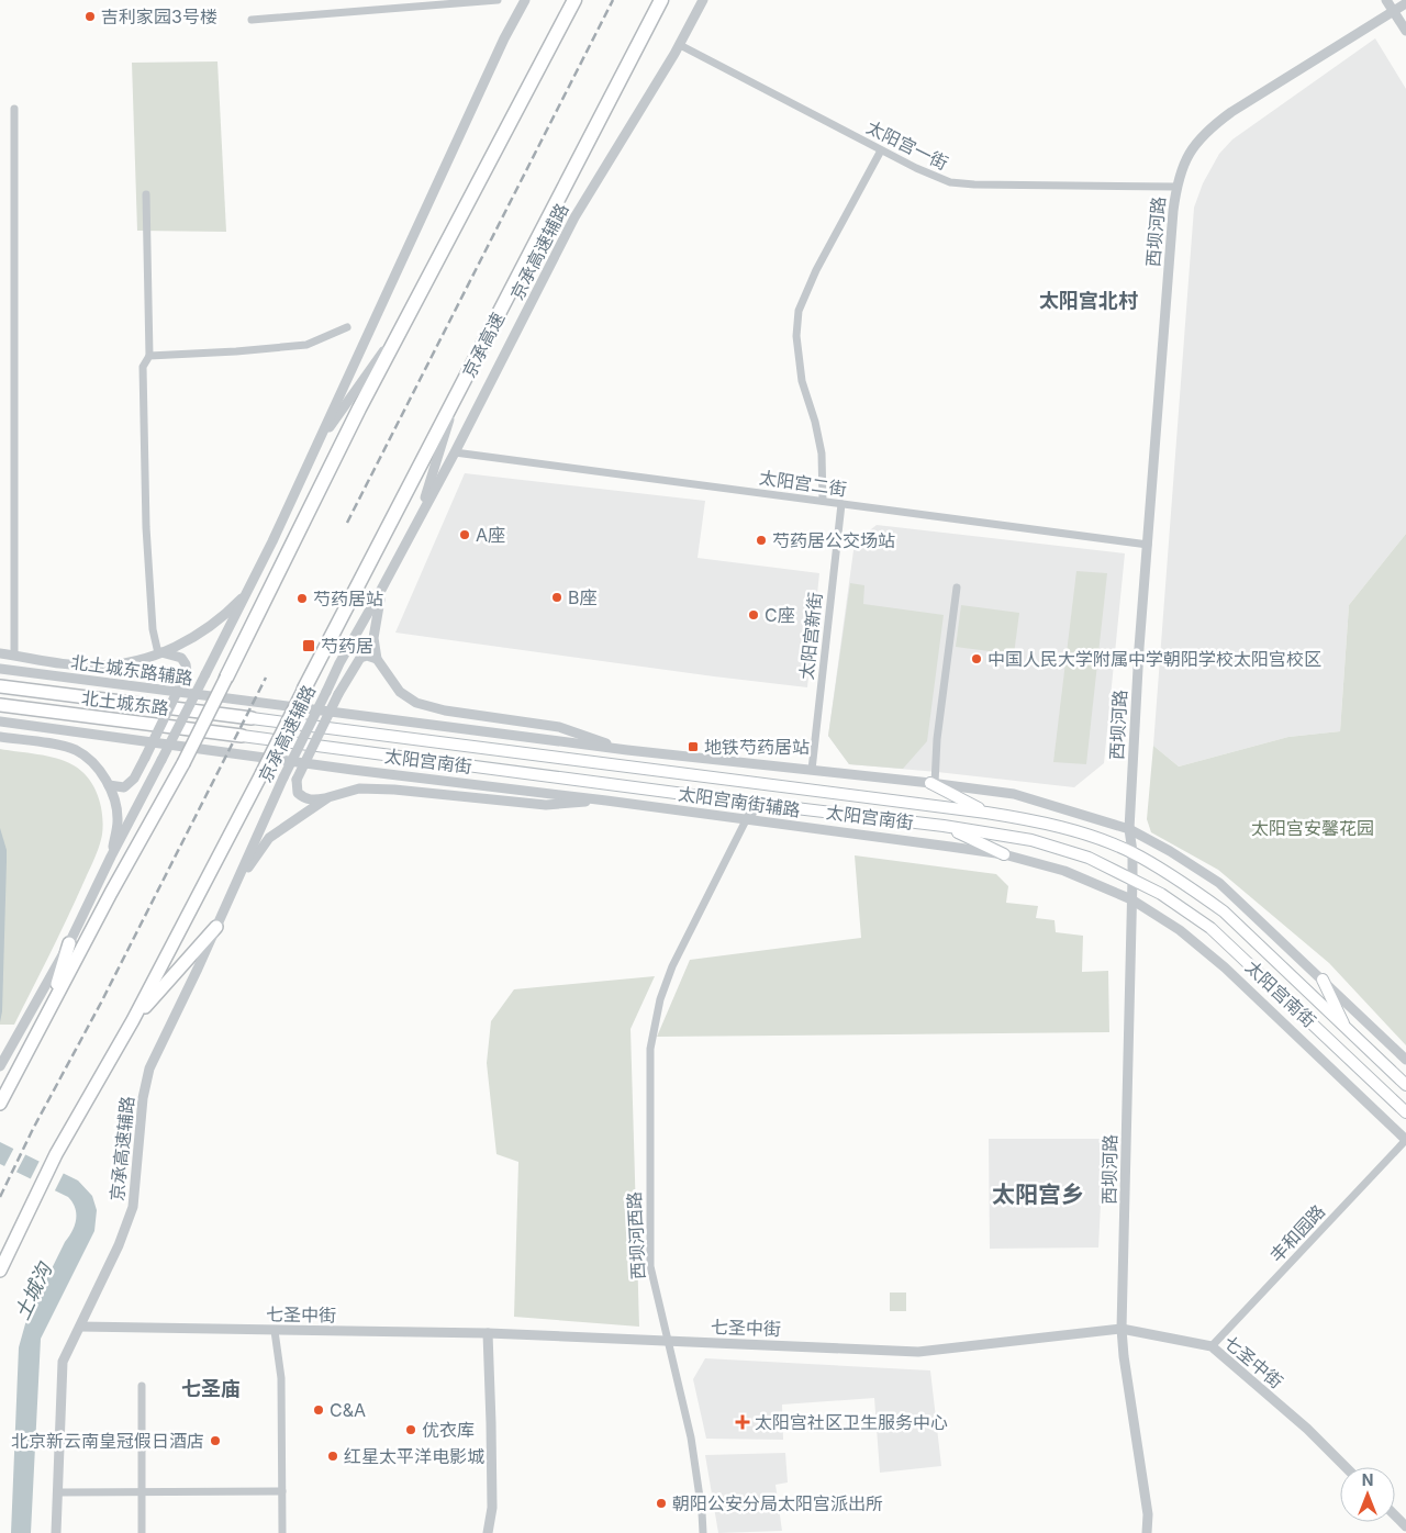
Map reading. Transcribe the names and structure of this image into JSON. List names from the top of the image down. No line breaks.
{"streets":{"highway":["京承高速"],"main road":["北土城东路","太阳宫南街"],"street":["太阳宫一街","西坝河路","京承高速辅路","太阳宫二街","太阳宫新街","北土城东路辅路","太阳宫南街辅路","丰和园路","西坝河西路","七圣中街"]},"crossings":[["太阳宫一街","西坝河路"],["太阳宫一街","京承高速辅路"],["西坝河路","太阳宫二街"],["西坝河路","太阳宫南街"],["西坝河路","太阳宫南街辅路"],["西坝河路","七圣中街"],["京承高速辅路","太阳宫二街"],["京承高速辅路","七圣中街"],["太阳宫二街","太阳宫新街"],["太阳宫新街","太阳宫南街辅路"],["北土城东路辅路","太阳宫南街辅路"],["北土城东路","太阳宫南街"],["太阳宫南街辅路","丰和园路"],["太阳宫南街辅路","西坝河西路"],["丰和园路","七圣中街"],["西坝河西路","七圣中街"]],"districts":["太阳宫北村","太阳宫乡","七圣庙"],"water":["土城沟"],"parks":["太阳宫安馨花园"],"places":{"other":["吉利家园3号楼","A座","芍药居公交场站","B座","芍药居站","C座","中国人民大学附属中学朝阳学校太阳宫校区","C&A","优衣库","北京新云南皇冠假日酒店","红星太平洋电影城","朝阳公安分局太阳宫派出所"],"transit":["芍药居","地铁芍药居站"],"health":["太阳宫社区卫生服务中心"]},"north":"top"}
